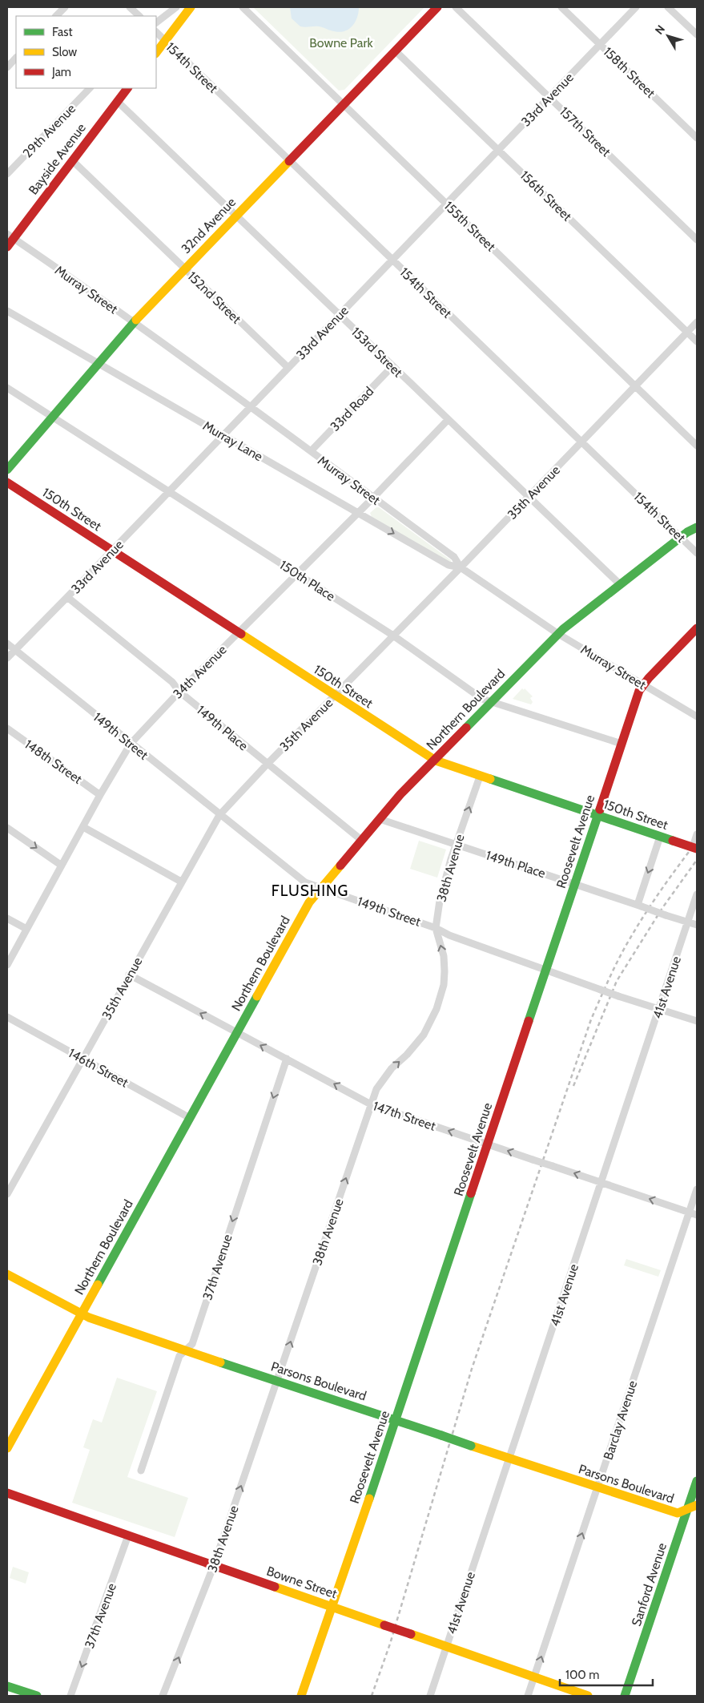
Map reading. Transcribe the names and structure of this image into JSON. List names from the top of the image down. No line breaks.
{"streets":{"street":["154th Street","158th Street","33rd Avenue","29th Avenue","157th Street","Bayside Avenue","156th Street","32nd Avenue","155th Street","Murray Street","152nd Street","153rd Street","33rd Road","Murray Lane","35th Avenue","150th Street","150th Place","34th Avenue","Northern Boulevard","149th Place","149th Street","148th Street","Roosevelt Avenue","38th Avenue","41st Avenue","146th Street","147th Street","37th Avenue","Parsons Boulevard","Barclay Avenue","Bowne Street","Sanford Avenue"]},"crossings":[["154th Street","33rd Avenue"],["154th Street","32nd Avenue"],["154th Street","35th Avenue"],["154th Street","Northern Boulevard"],["158th Street","33rd Avenue"],["33rd Avenue","157th Street"],["33rd Avenue","156th Street"],["33rd Avenue","155th Street"],["33rd Avenue","Murray Street"],["33rd Avenue","152nd Street"],["33rd Avenue","153rd Street"],["33rd Avenue","Murray Lane"],["33rd Avenue","150th Street"],["33rd Avenue","150th Place"],["33rd Avenue","149th Place"],["33rd Avenue","149th Street"],["Bayside Avenue","Murray Street"],["Bayside Avenue","152nd Street"],["Bayside Avenue","153rd Street"],["156th Street","32nd Avenue"],["156th Street","35th Avenue"],["32nd Avenue","155th Street"],["32nd Avenue","Murray Street"],["32nd Avenue","152nd Street"],["32nd Avenue","153rd Street"],["32nd Avenue","Murray Lane"],["32nd Avenue","150th Place"],["155th Street","35th Avenue"],["Murray Street","33rd Road"],["Murray Street","Murray Lane"],["Murray Street","35th Avenue"],["Murray Street","34th Avenue"],["Murray Street","Northern Boulevard"],["Murray Street","Roosevelt Avenue"],["153rd Street","33rd Road"],["153rd Street","35th Avenue"],["153rd Street","34th Avenue"],["153rd Street","Northern Boulevard"],["Murray Lane","35th Avenue"],["Murray Lane","34th Avenue"],["35th Avenue","150th Street"],["35th Avenue","150th Place"],["35th Avenue","149th Place"],["35th Avenue","149th Street"],["35th Avenue","146th Street"],["35th Avenue","147th Street"],["150th Street","34th Avenue"],["150th Street","Northern Boulevard"],["150th Street","Roosevelt Avenue"],["150th Street","38th Avenue"],["150th Place","34th Avenue"],["150th Place","Northern Boulevard"],["150th Place","Roosevelt Avenue"],["34th Avenue","149th Place"],["34th Avenue","149th Street"],["34th Avenue","148th Street"],["Northern Boulevard","149th Place"],["Northern Boulevard","149th Street"],["Northern Boulevard","146th Street"],["Northern Boulevard","147th Street"],["Northern Boulevard","Parsons Boulevard"],["149th Place","Roosevelt Avenue"],["149th Place","38th Avenue"],["149th Place","41st Avenue"],["149th Street","Roosevelt Avenue"],["149th Street","38th Avenue"],["149th Street","41st Avenue"],["Roosevelt Avenue","147th Street"],["Roosevelt Avenue","Parsons Boulevard"],["Roosevelt Avenue","Bowne Street"],["38th Avenue","147th Street"],["38th Avenue","Parsons Boulevard"],["38th Avenue","Bowne Street"],["41st Avenue","147th Street"],["41st Avenue","Parsons Boulevard"],["41st Avenue","Bowne Street"],["147th Street","37th Avenue"],["147th Street","Barclay Avenue"],["37th Avenue","Parsons Boulevard"],["37th Avenue","Bowne Street"],["Parsons Boulevard","Barclay Avenue"],["Parsons Boulevard","Sanford Avenue"],["Barclay Avenue","Bowne Street"]],"one_way":["38th Avenue","147th Street","37th Avenue","Barclay Avenue"],"districts":["FLUSHING"],"parks":["Bowne Park"],"legend":["Fast","Slow","Jam"],"scale_bar":"100 m","north":"top left"}
